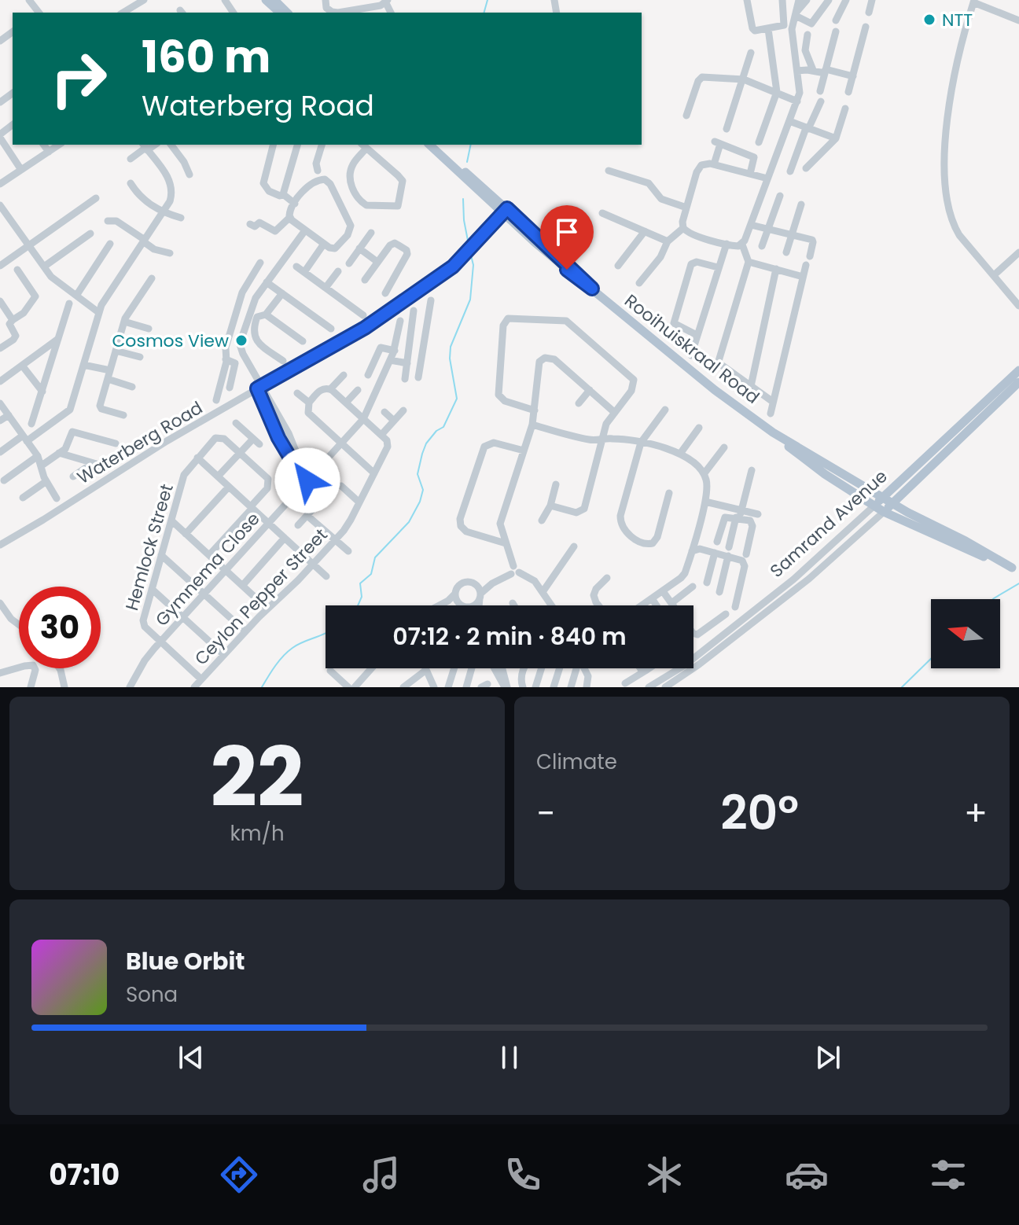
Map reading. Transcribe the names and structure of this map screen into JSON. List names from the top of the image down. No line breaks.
{"streets":{"main road":["Rooihuiskraal Road","Samrand Avenue"],"street":["Waterberg Road","Hemlock Street","Gymnema Close","Ceylon Pepper Street"]},"crossings":[["Rooihuiskraal Road","Waterberg Road"],["Rooihuiskraal Road","Samrand Avenue"],["Hemlock Street","Gymnema Close"],["Hemlock Street","Ceylon Pepper Street"]],"places":["NTT","Cosmos View"],"north":"left","page":{"turn":["160 m","Waterberg Road"],"limit":"30","trip":"07:12 · 2 min · 840 m","tile":[["22","km/h"],"Climate"],"heat":["−","20°","+"],"song":["Blue Orbit","Sona"],"tabs":"07:10"}}
